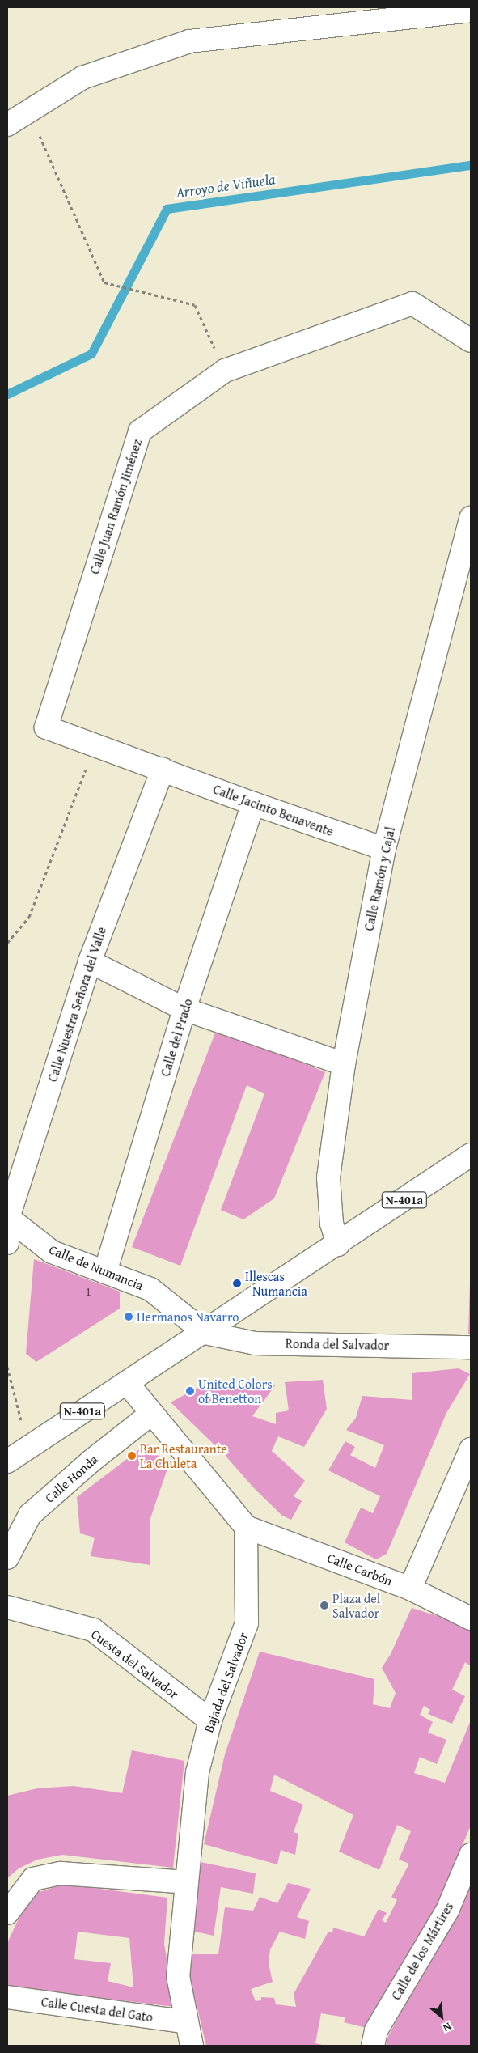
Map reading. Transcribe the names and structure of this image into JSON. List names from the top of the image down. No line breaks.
{"streets":{"street":["Calle Juan Ramón Jiménez","Calle Jacinto Benavente","Calle Ramón y Cajal","Calle Nuestra Señora del Valle","Calle del Prado","N-401a","Calle de Numancia","Ronda del Salvador","Calle Honda","Calle Carbón","Cuesta del Salvador","Bajada del Salvador","Calle de los Mártires","Calle Cuesta del Gato"]},"crossings":[["Calle Juan Ramón Jiménez","Calle Jacinto Benavente"],["Calle Juan Ramón Jiménez","Calle Nuestra Señora del Valle"],["Calle Jacinto Benavente","Calle Ramón y Cajal"],["Calle Jacinto Benavente","Calle Nuestra Señora del Valle"],["Calle Jacinto Benavente","Calle del Prado"],["Calle Ramón y Cajal","N-401a"],["Calle Nuestra Señora del Valle","Calle de Numancia"],["Calle del Prado","Calle de Numancia"],["N-401a","Calle de Numancia"],["N-401a","Ronda del Salvador"],["Calle de Numancia","Ronda del Salvador"],["Calle Carbón","Bajada del Salvador"],["Cuesta del Salvador","Bajada del Salvador"],["Bajada del Salvador","Calle Cuesta del Gato"]],"water":["Arroyo de Viñuela"],"places":["Illescas - Numancia","Hermanos Navarro","United Colors of Benetton","Bar Restaurante La Chuleta","Plaza del Salvador"],"house_numbers":["1"],"north":"bottom right"}
